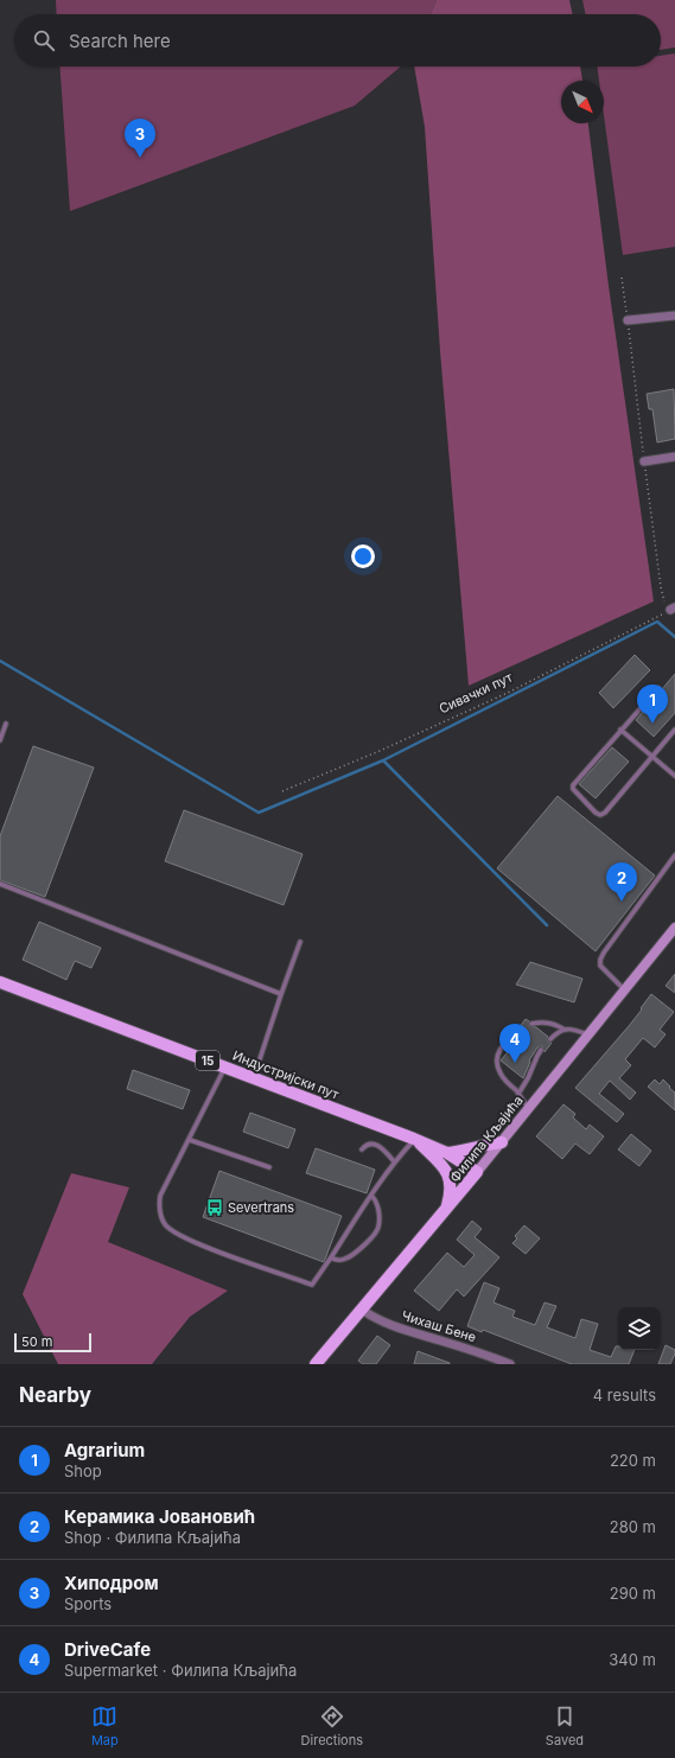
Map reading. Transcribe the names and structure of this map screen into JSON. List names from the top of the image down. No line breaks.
{"streets":{"main road":["15","Индустријски пут","Филипа Кљајића"],"street":["Чихаш Бене"],"path":["Сивачки пут"]},"crossings":[["Индустријски пут","Филипа Кљајића"],["Филипа Кљајића","Чихаш Бене"]],"places":{"bus stop":["Severtrans"]},"scale_bar":"50 m","north":"bottom right","page":{"search":"Search here","pins":["3","1","2","4"],"scale":"50 m","heading":["Nearby","4 results"],"list":[{"mark":"1","name":"Agrarium","note":"Shop","value":"220 m"},{"mark":"2","name":"Керамика Јовановић","note":"Shop · Филипа Кљајића","value":"280 m"},{"mark":"3","name":"Хиподром","note":"Sports","value":"290 m"},{"mark":"4","name":"DriveCafe","note":"Supermarket · Филипа Кљајића","value":"340 m"}],"nav":["Map","Directions","Saved"]}}
